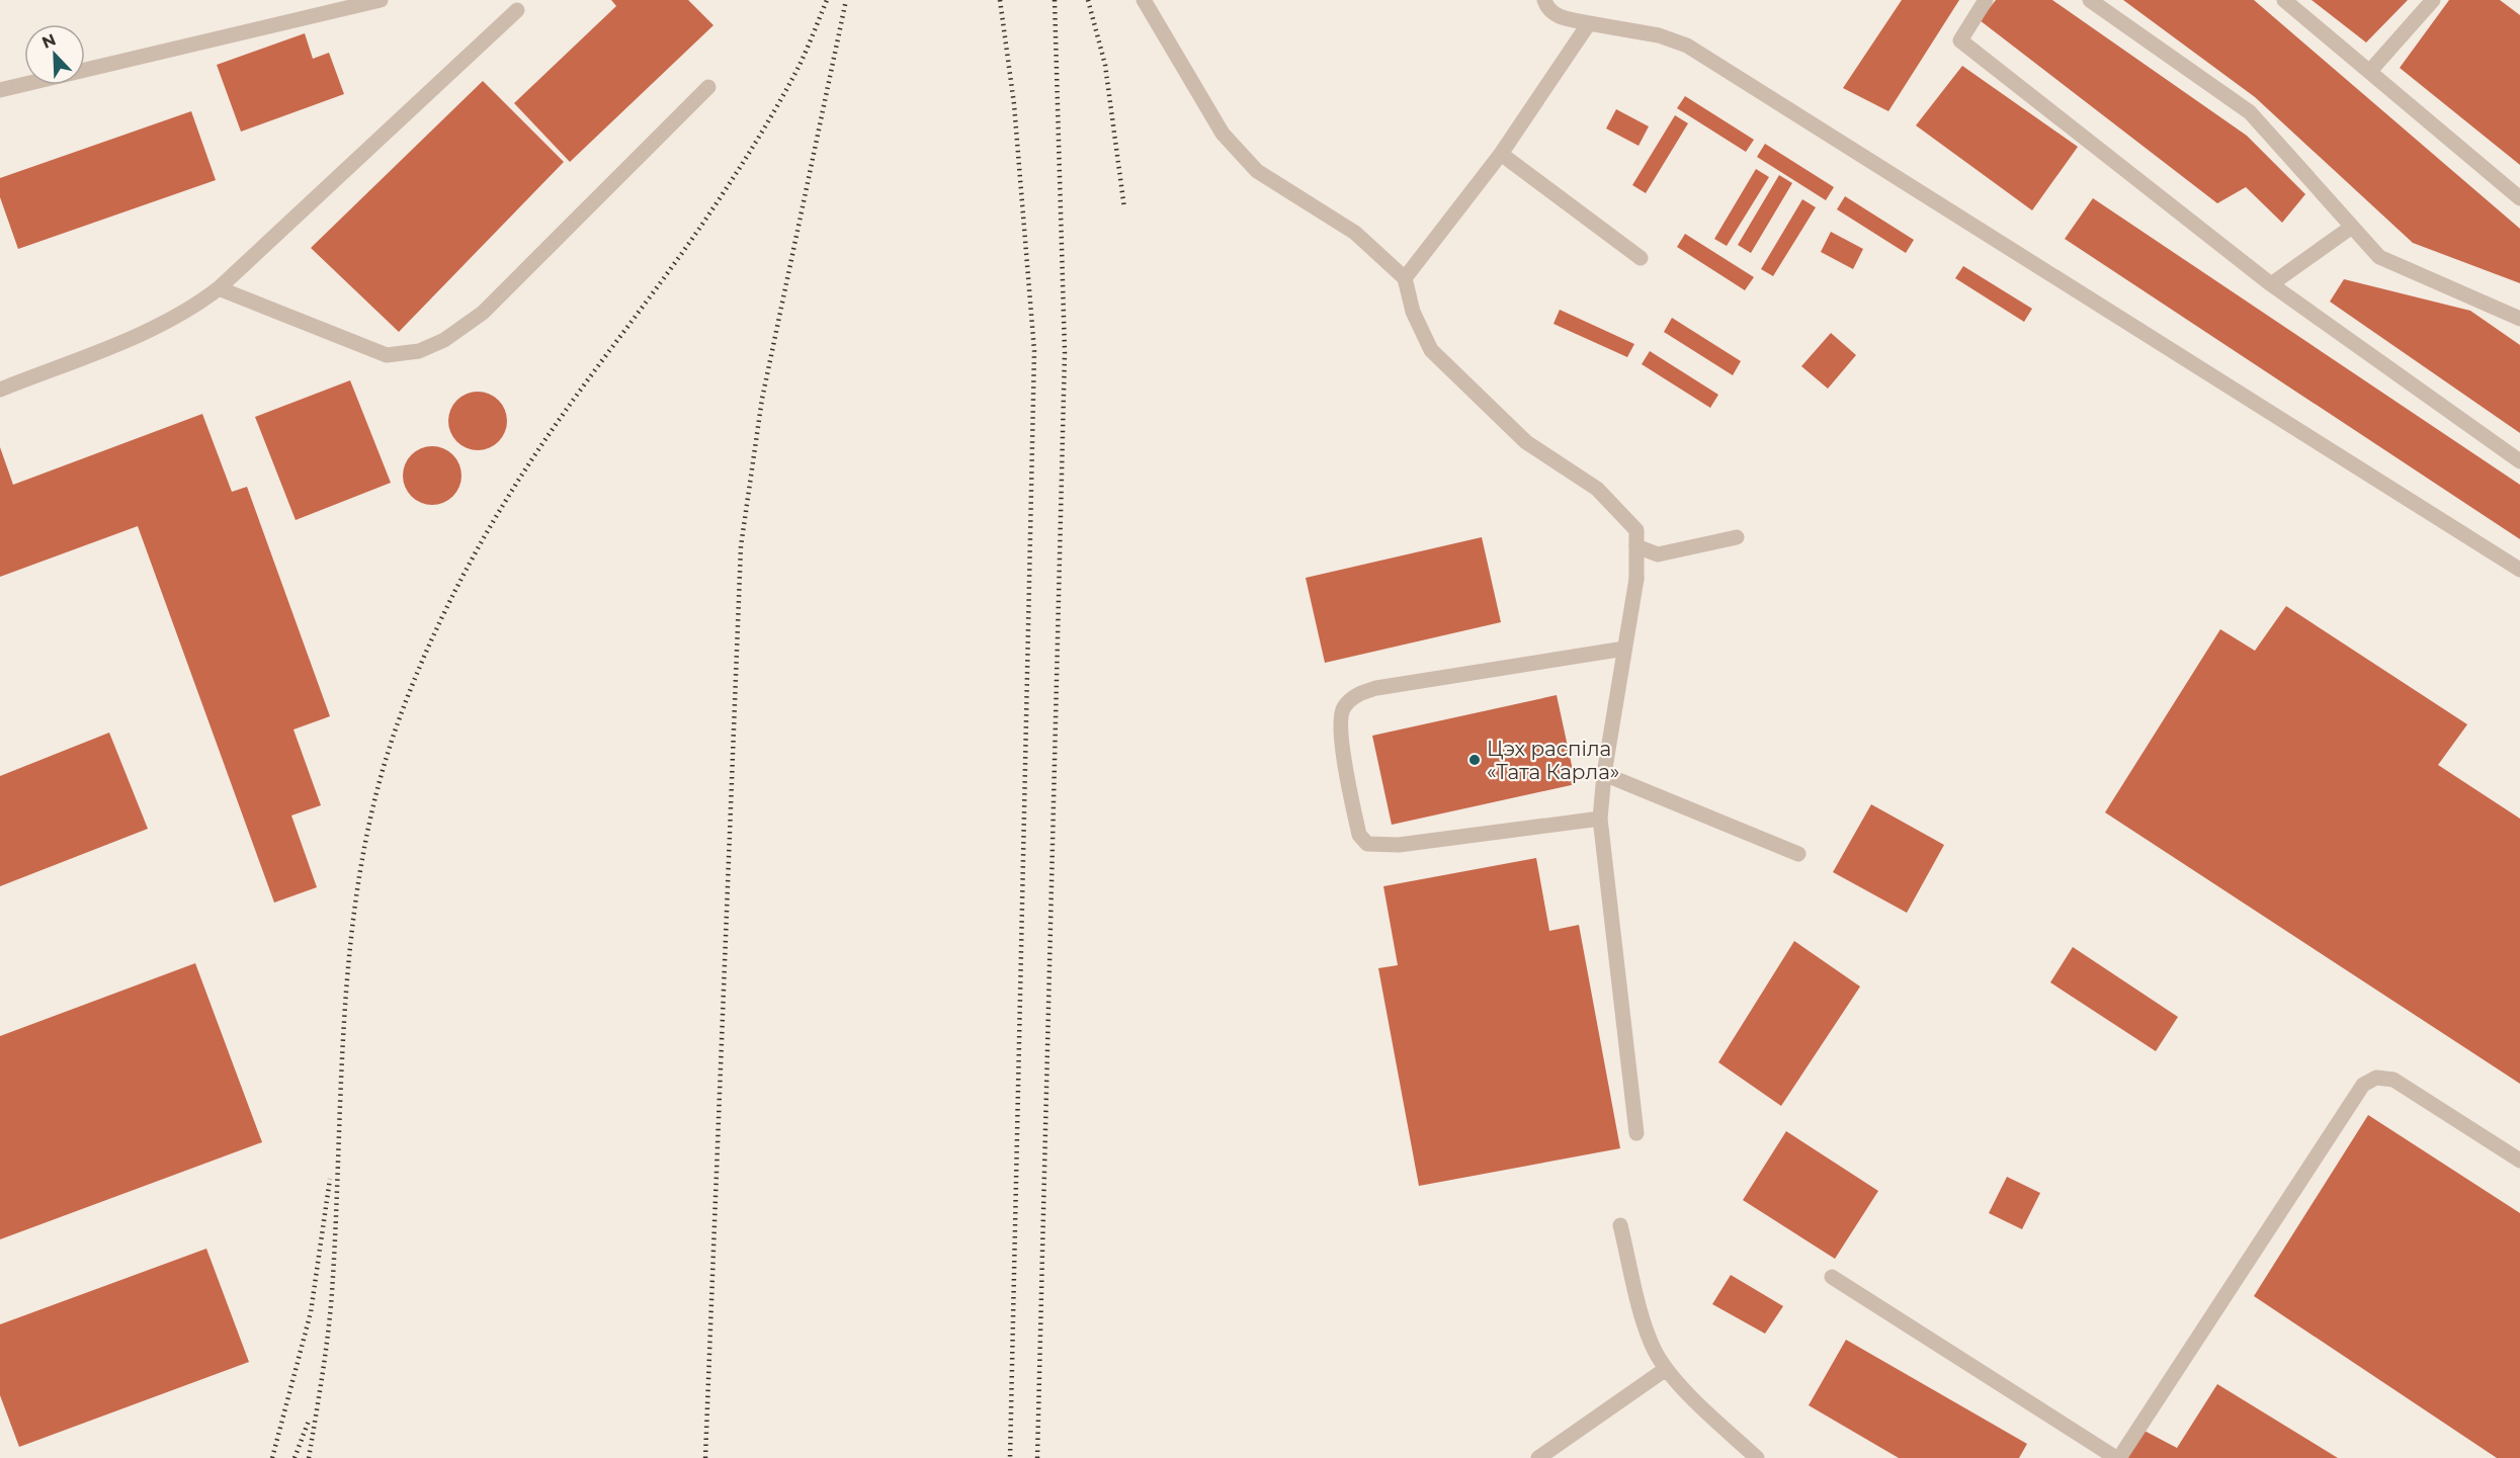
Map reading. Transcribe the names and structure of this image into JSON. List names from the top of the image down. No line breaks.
{"places":["Цэх распіла «Тата Карла»"],"north":"top left"}
